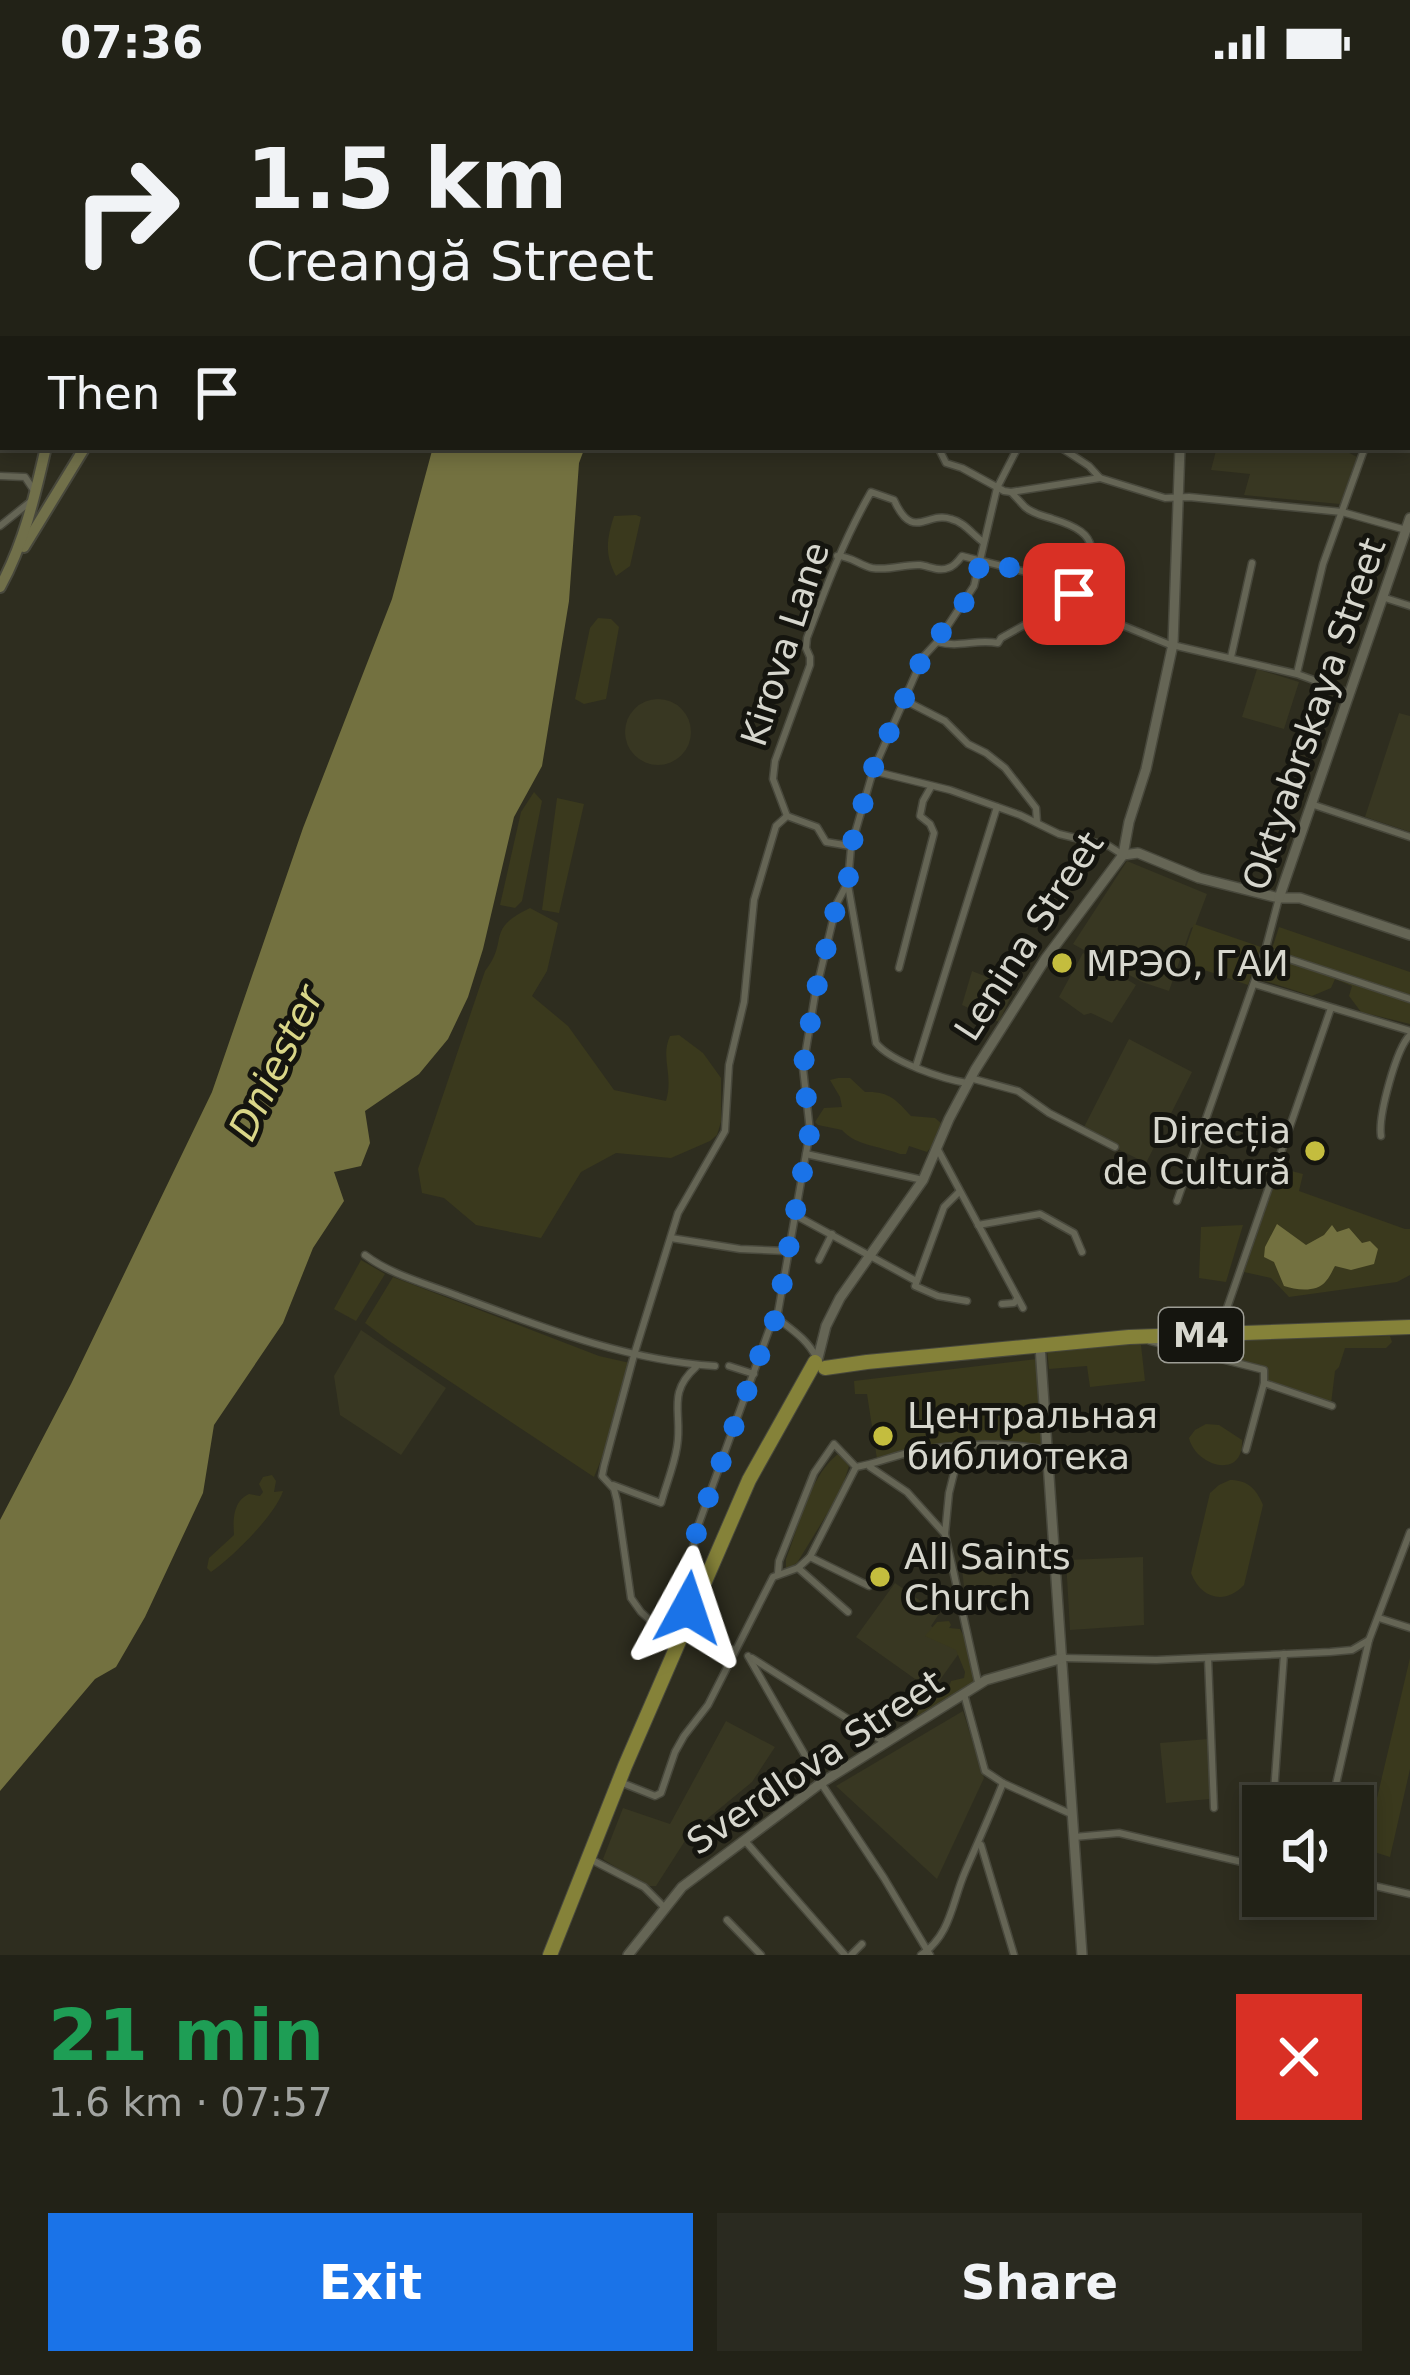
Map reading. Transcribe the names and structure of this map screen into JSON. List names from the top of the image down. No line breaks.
{"streets":{"highway":["M4"],"street":["Kirova Lane","Oktyabrskaya Street","Lenina Street","Sverdlova Street"]},"crossings":[["Lenina Street","M4"]],"water":["Dniester"],"places":["МРЭО, ГАИ","Direcția de Cultură","Центральная библиотека","All Saints Church"],"page":{"status":"07:36","turn":["1.5 km","Creangă Street"],"then":"Then","heading":["21 min","1.6 km · 07:57"],"buttons":["Exit","Share"]}}
